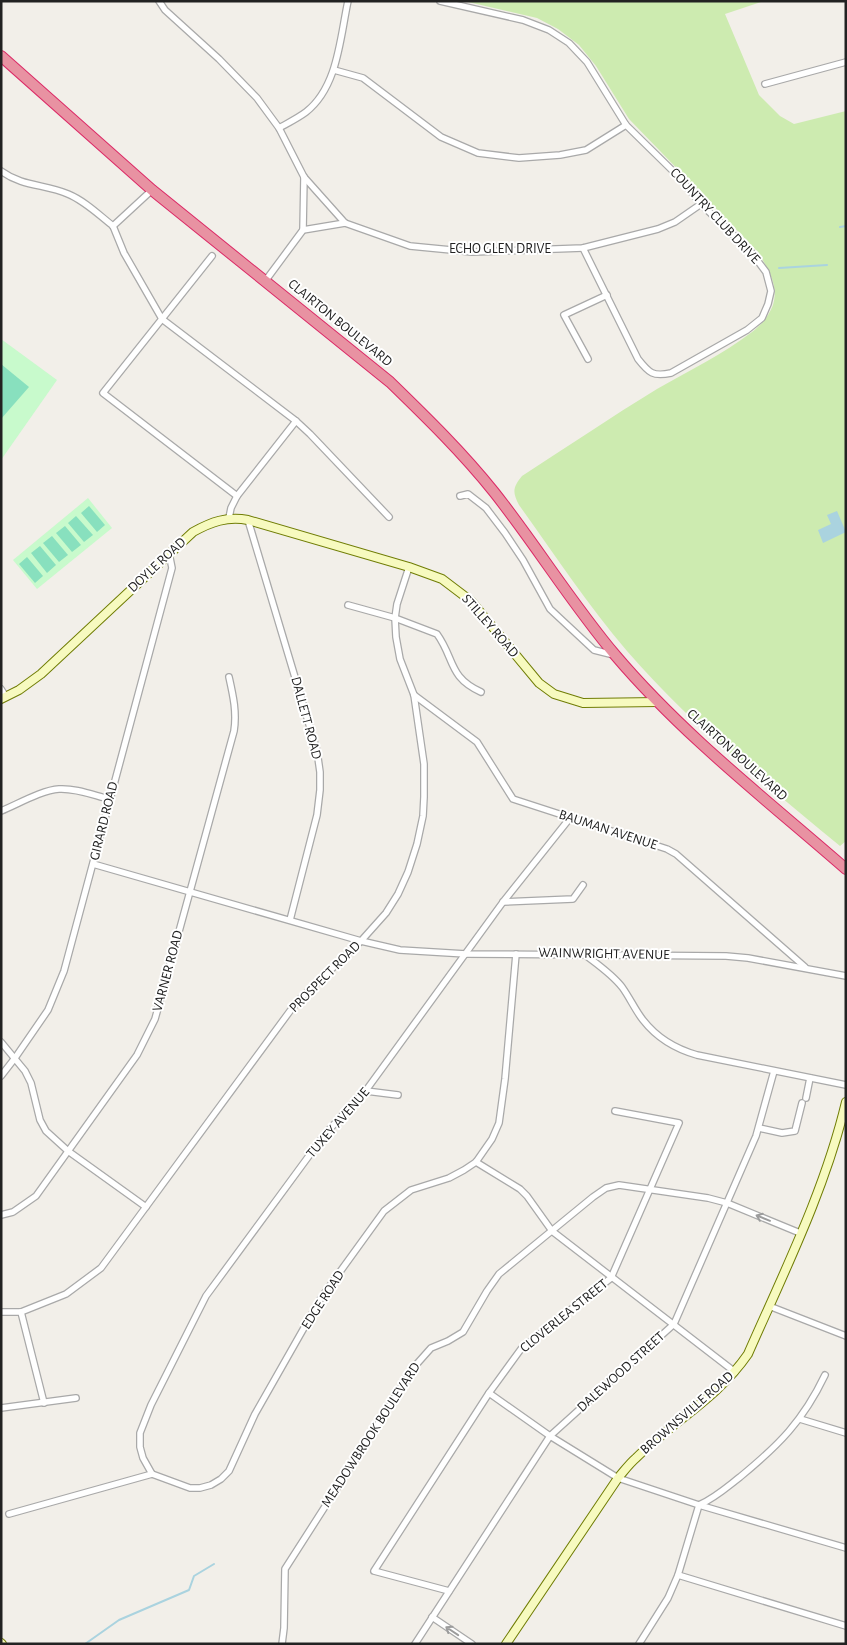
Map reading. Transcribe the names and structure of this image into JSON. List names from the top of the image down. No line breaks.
{"streets":{"highway":["CLAIRTON BOULEVARD"],"street":["COUNTRY CLUB DRIVE","ECHO GLEN DRIVE","DOYLE ROAD","STILLEY ROAD","DALLETT ROAD","GIRARD ROAD","BAUMAN AVENUE","WAINWRIGHT AVENUE","VARNER ROAD","PROSPECT ROAD","TUXEY AVENUE","EDGE ROAD","CLOVERLEA STREET","DALEWOOD STREET","BROWNSVILLE ROAD","MEADOWBROOK BOULEVARD"]},"crossings":[["COUNTRY CLUB DRIVE","ECHO GLEN DRIVE"],["CLAIRTON BOULEVARD","STILLEY ROAD"],["DOYLE ROAD","STILLEY ROAD"],["DOYLE ROAD","GIRARD ROAD"],["STILLEY ROAD","DALLETT ROAD"],["STILLEY ROAD","PROSPECT ROAD"],["DALLETT ROAD","WAINWRIGHT AVENUE"],["GIRARD ROAD","WAINWRIGHT AVENUE"],["BAUMAN AVENUE","WAINWRIGHT AVENUE"],["BAUMAN AVENUE","PROSPECT ROAD"],["BAUMAN AVENUE","TUXEY AVENUE"],["WAINWRIGHT AVENUE","VARNER ROAD"],["WAINWRIGHT AVENUE","PROSPECT ROAD"],["WAINWRIGHT AVENUE","TUXEY AVENUE"],["WAINWRIGHT AVENUE","EDGE ROAD"],["TUXEY AVENUE","EDGE ROAD"],["CLOVERLEA STREET","DALEWOOD STREET"],["CLOVERLEA STREET","MEADOWBROOK BOULEVARD"],["DALEWOOD STREET","MEADOWBROOK BOULEVARD"],["BROWNSVILLE ROAD","MEADOWBROOK BOULEVARD"]]}
